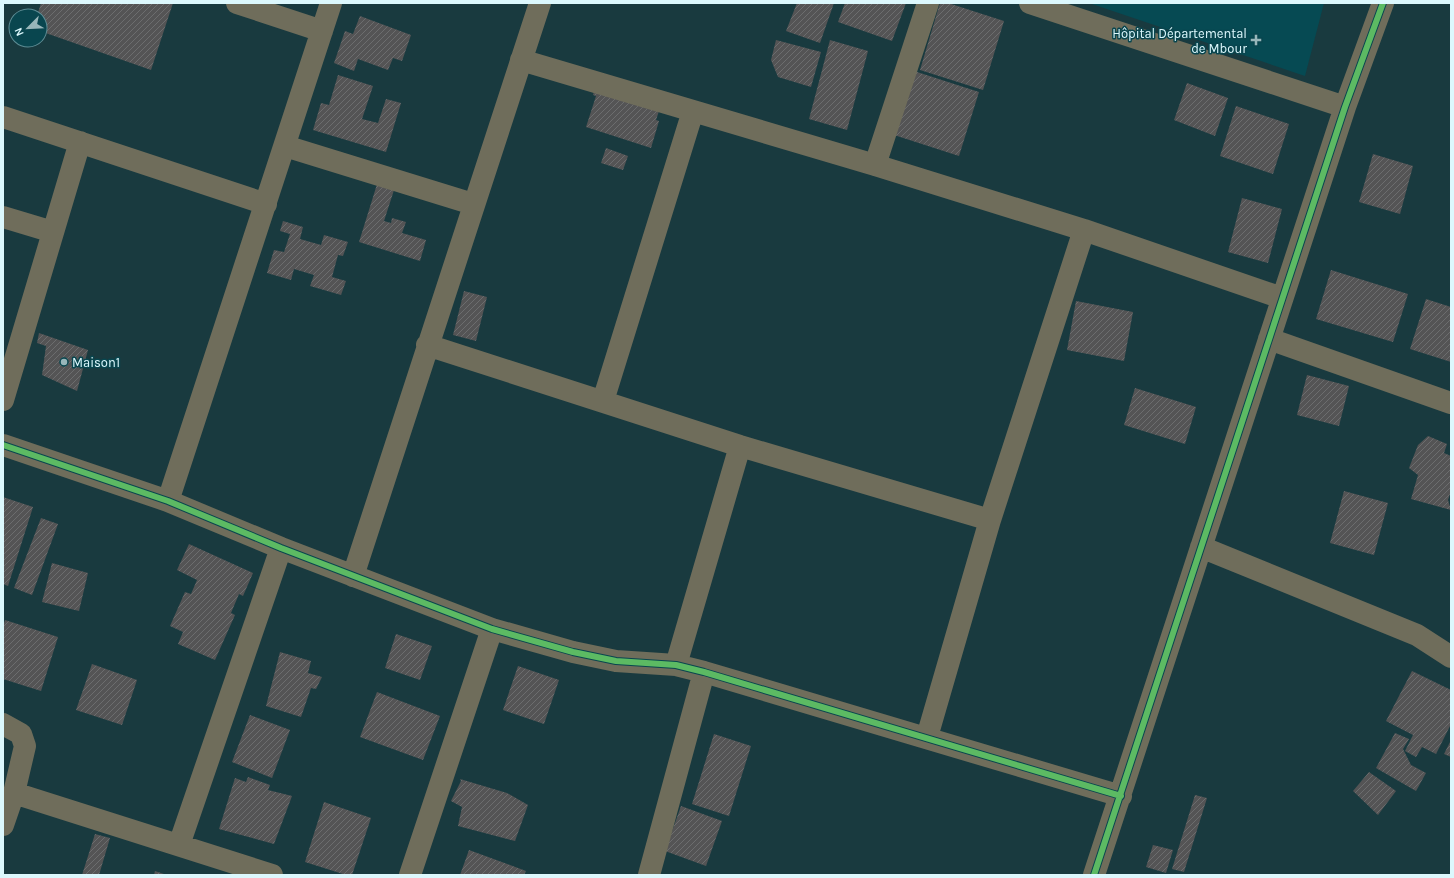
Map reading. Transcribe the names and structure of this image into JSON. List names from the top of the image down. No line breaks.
{"places":{"health":["Hôpital Départemental de Mbour"],"other":["Maison1"]},"north":"bottom left"}
